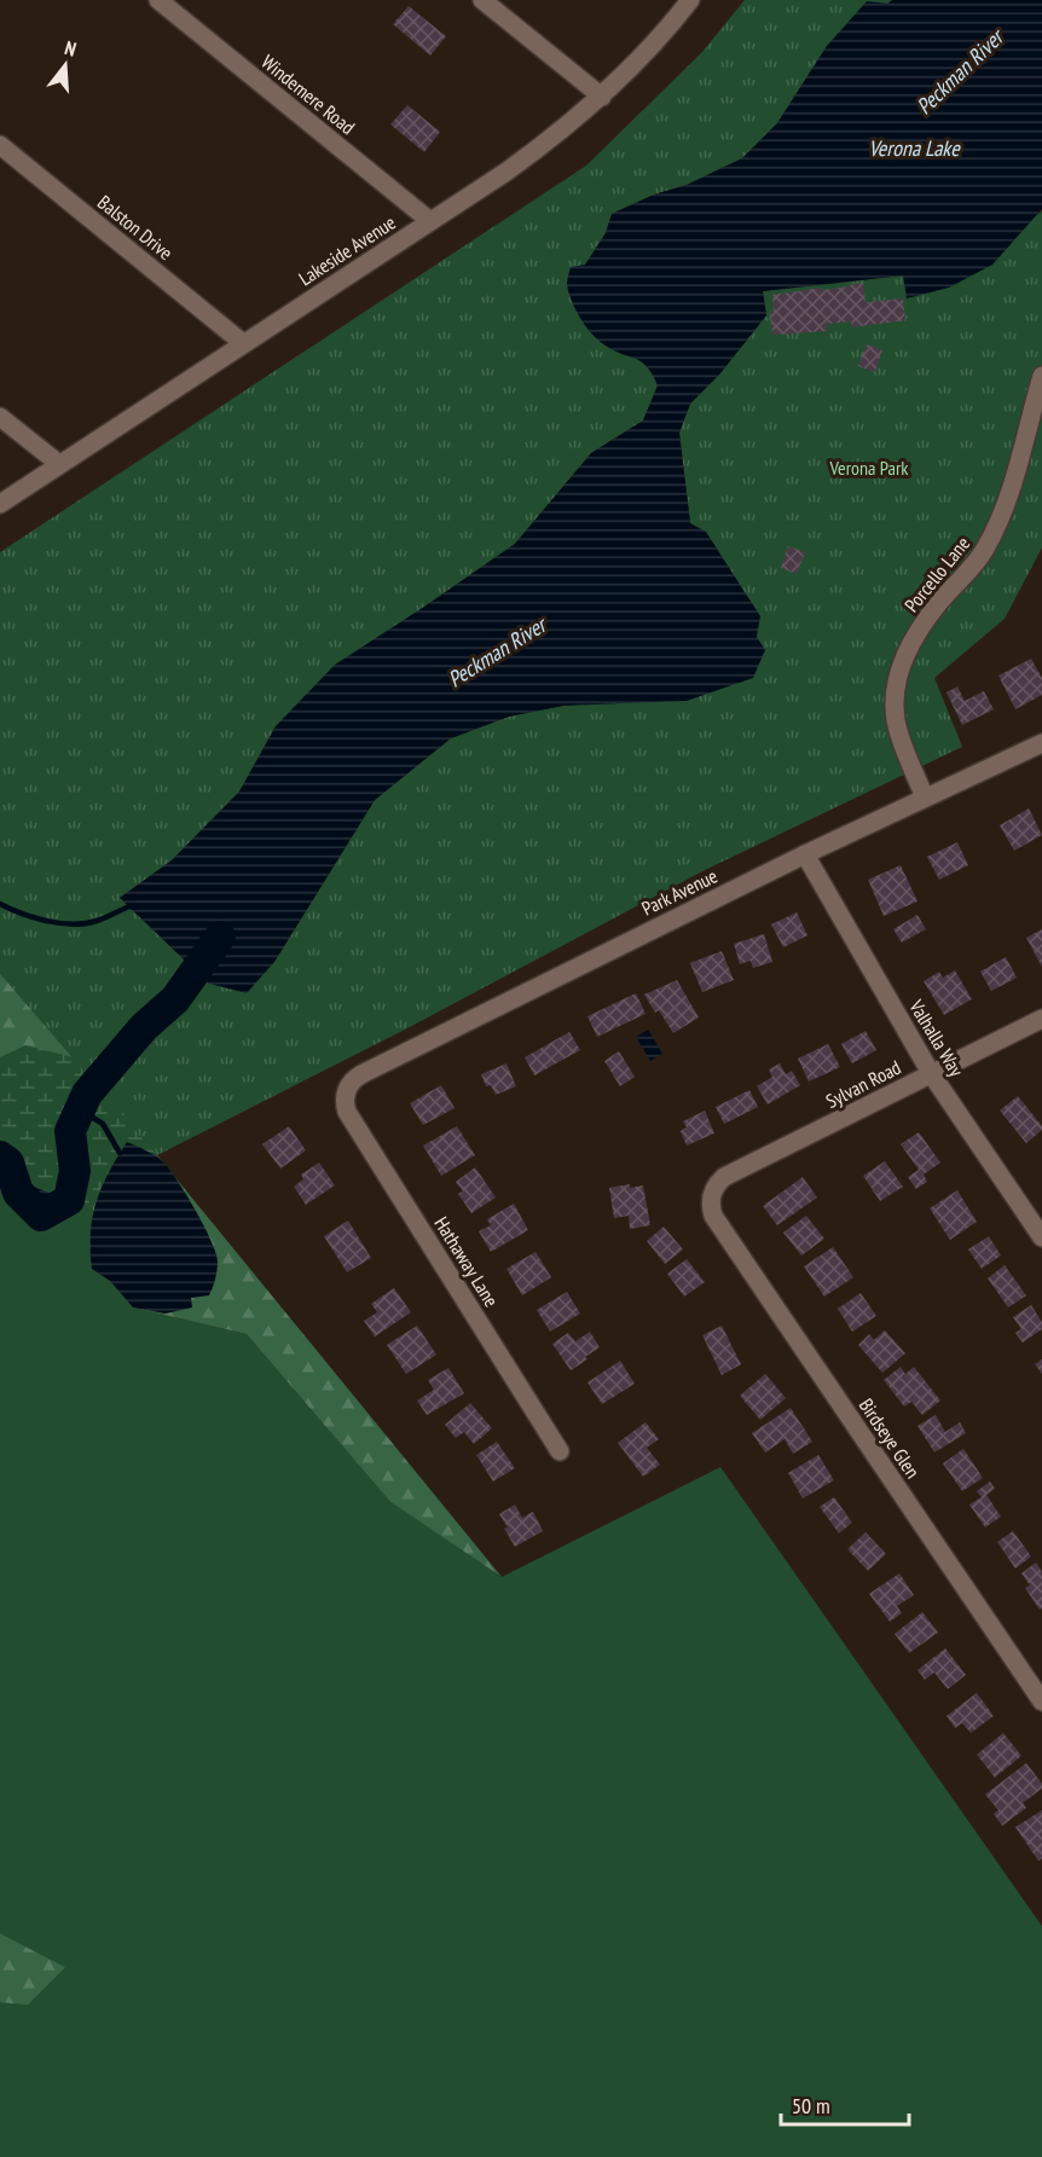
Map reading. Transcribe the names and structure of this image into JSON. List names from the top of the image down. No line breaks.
{"streets":{"street":["Windemere Road","Balston Drive","Lakeside Avenue","Porcello Lane","Park Avenue","Valhalla Way","Sylvan Road","Hathaway Lane","Birdseye Glen"]},"crossings":[["Windemere Road","Lakeside Avenue"],["Balston Drive","Lakeside Avenue"],["Porcello Lane","Park Avenue"],["Park Avenue","Valhalla Way"],["Park Avenue","Hathaway Lane"],["Valhalla Way","Sylvan Road"],["Sylvan Road","Birdseye Glen"]],"water":["Peckman River","Verona Lake"],"parks":["Verona Park"],"scale_bar":"50 m","north":"top"}
